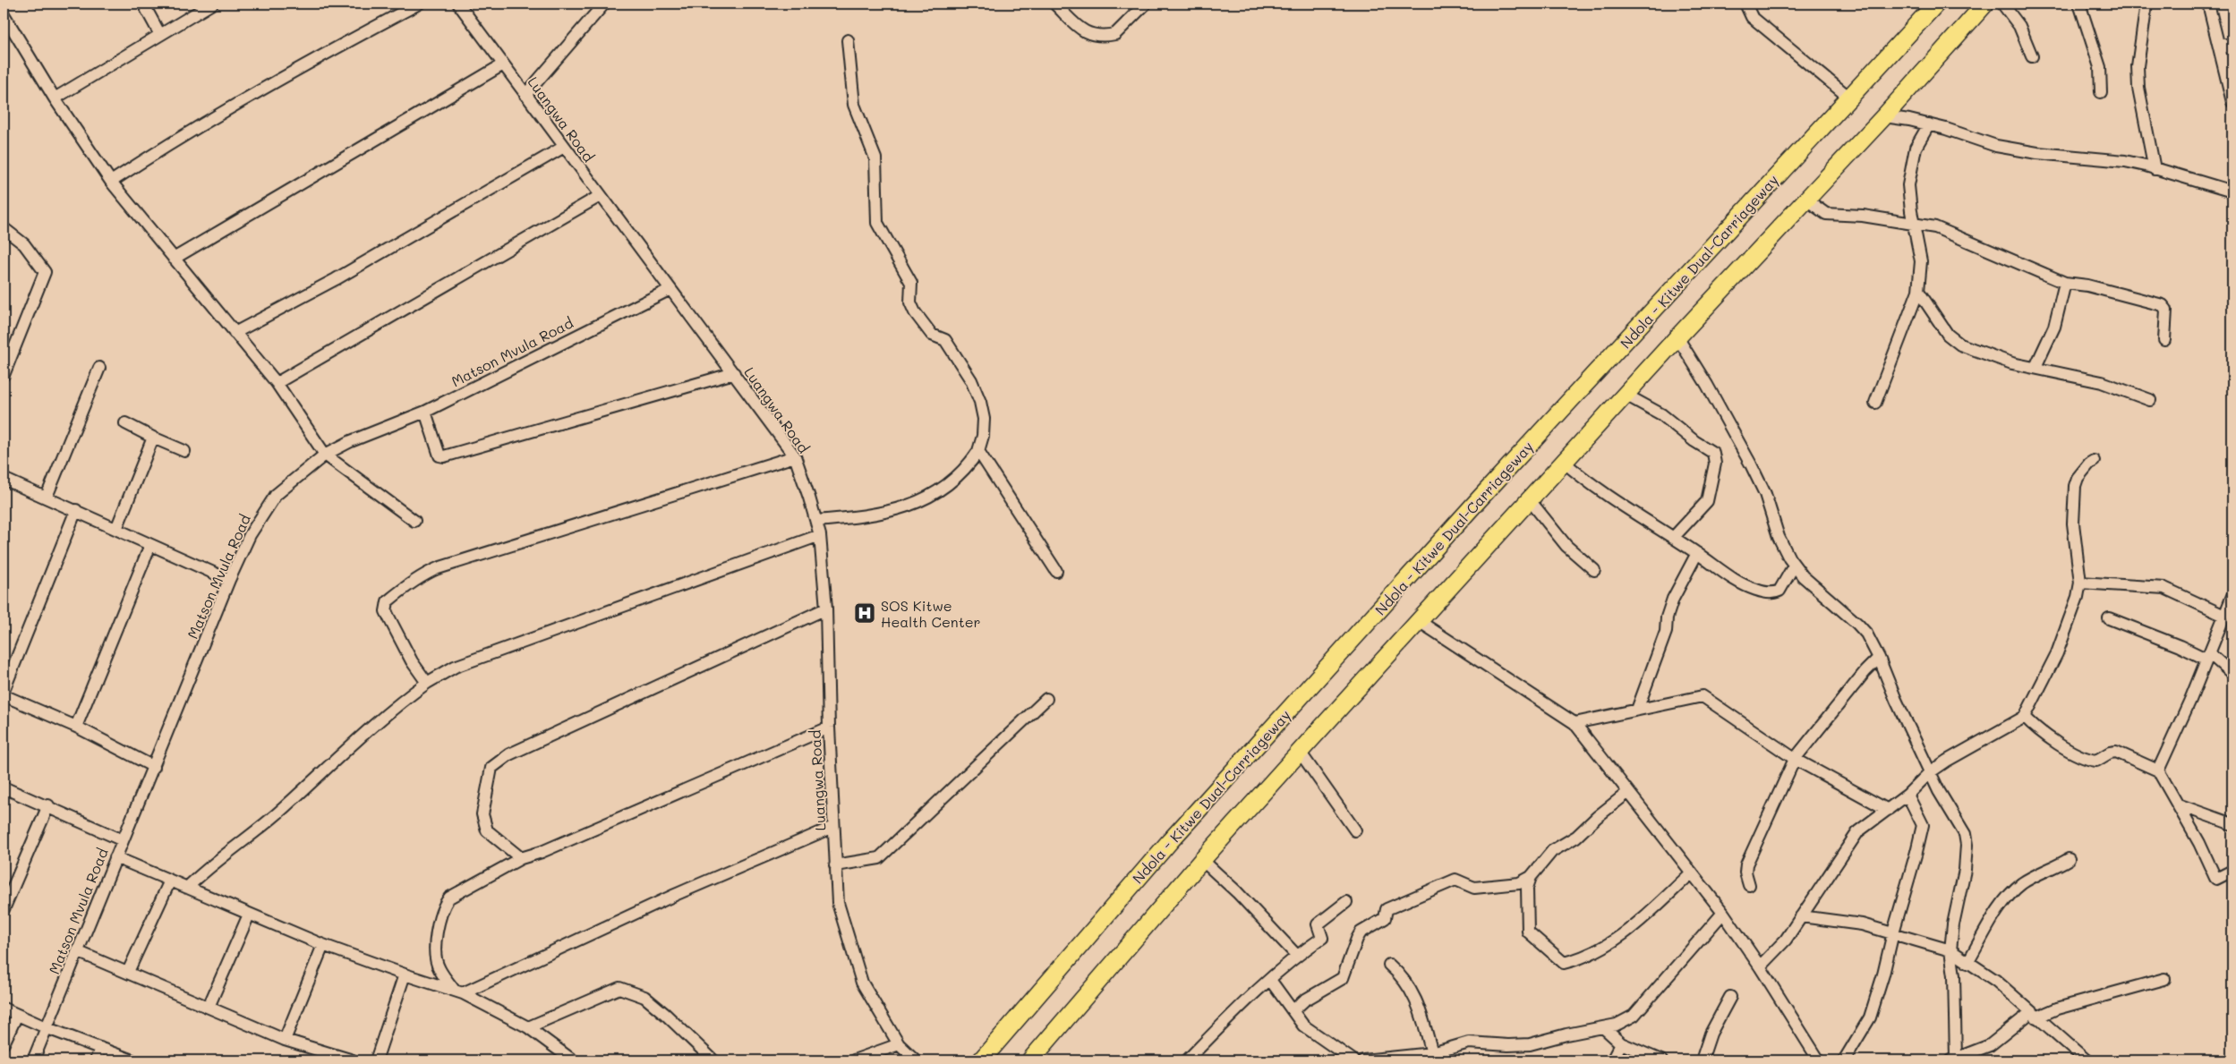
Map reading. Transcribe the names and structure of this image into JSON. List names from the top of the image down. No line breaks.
{"streets":{"highway":["Ndola - Kitwe Dual-Carriageway"],"street":["Luangwa Road","Matson Mvula Road"]},"crossings":[["Luangwa Road","Matson Mvula Road"]],"places":{"hospital":["SOS Kitwe Health Center"]}}
